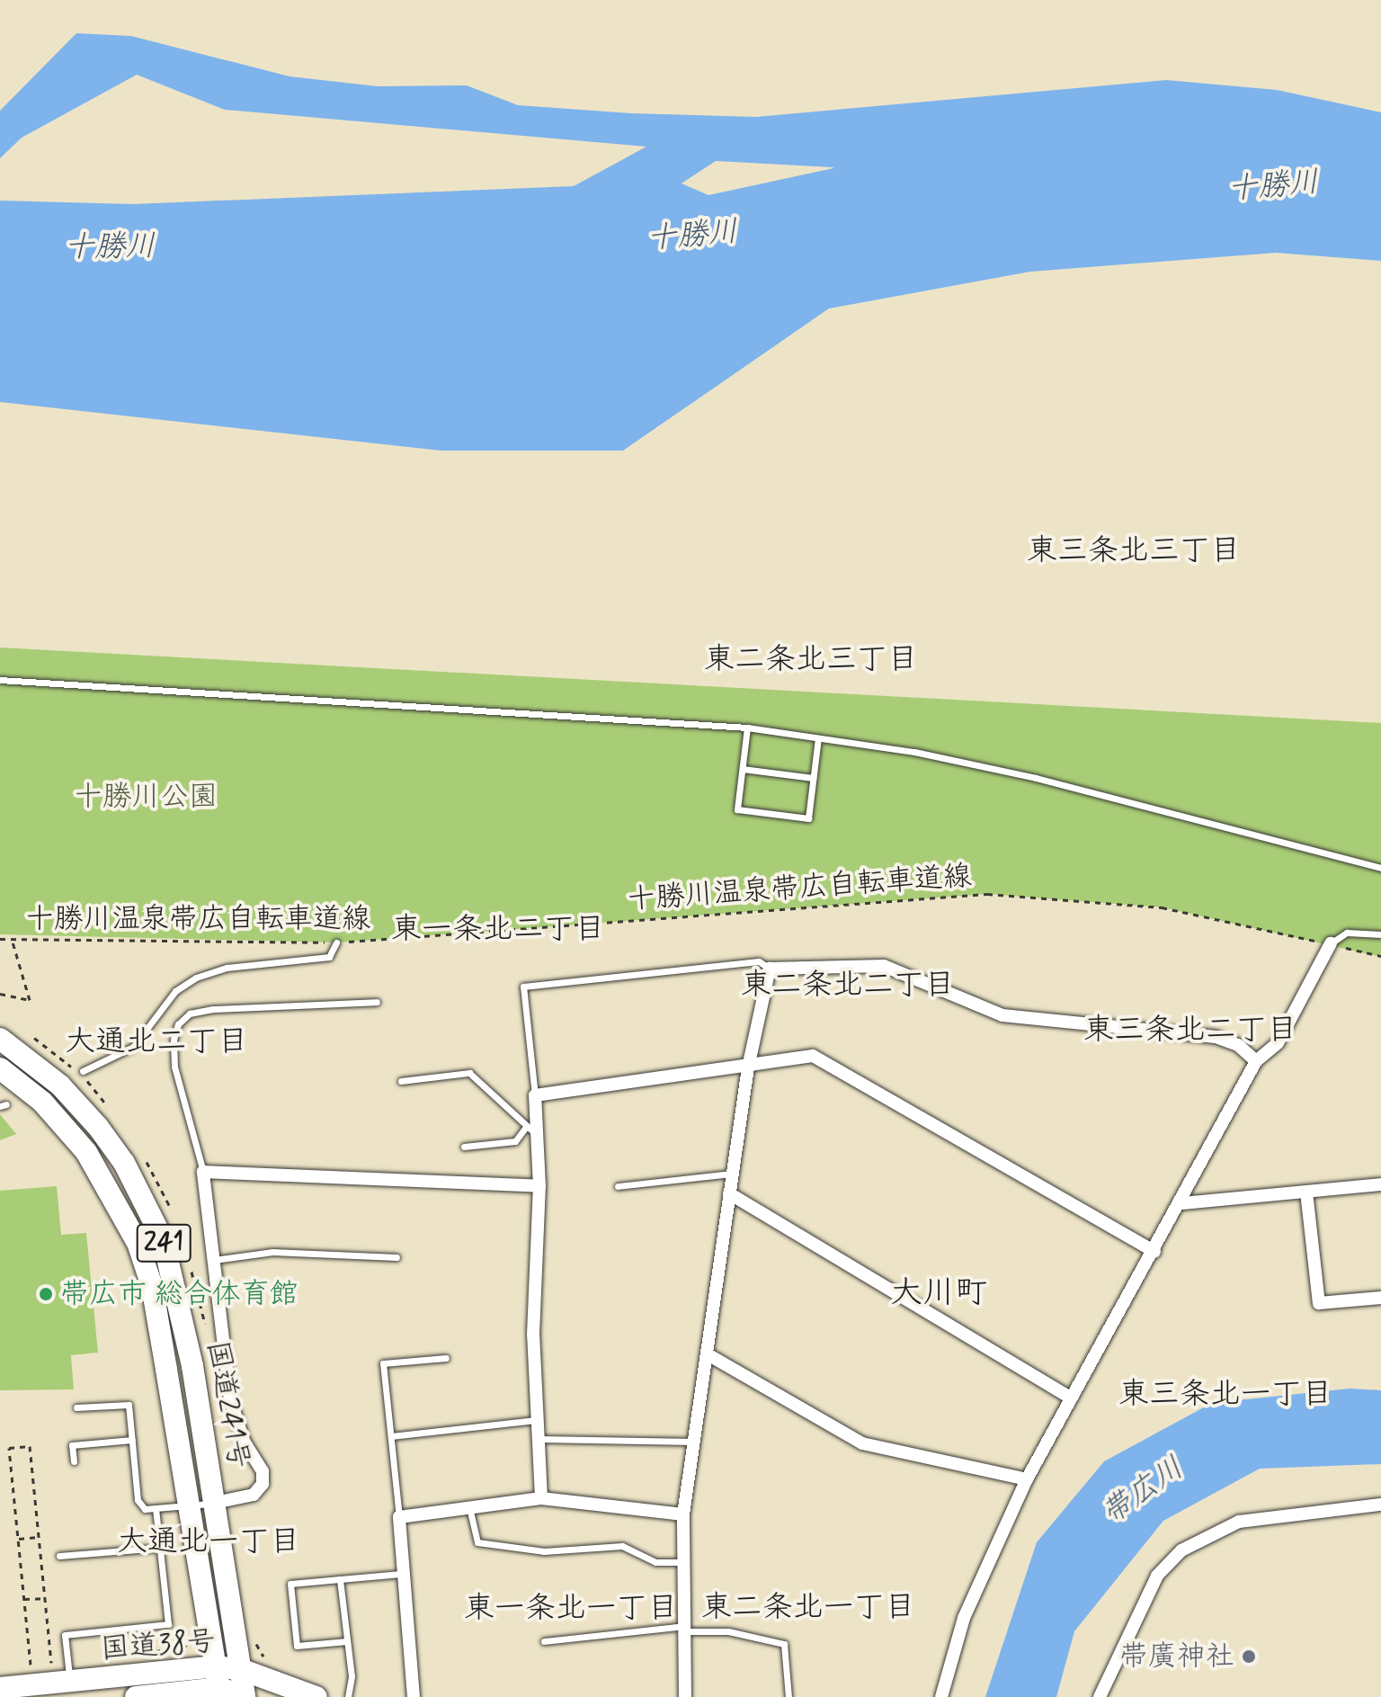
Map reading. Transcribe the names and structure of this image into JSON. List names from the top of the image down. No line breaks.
{"streets":{"highway":["241","国道241号","国道38号"],"path":["十勝川温泉帯広自転車道線"]},"crossings":[["国道241号","国道38号"]],"districts":["東三条北三丁目","東二条北三丁目","東一条北二丁目","東二条北二丁目","東三条北二丁目","大通北二丁目","大川町","東三条北一丁目","大通北一丁目","東二条北一丁目","東一条北一丁目"],"water":["十勝川","帯広川"],"parks":["十勝川公園"],"places":["帯広市 総合体育館","帯廣神社"]}
